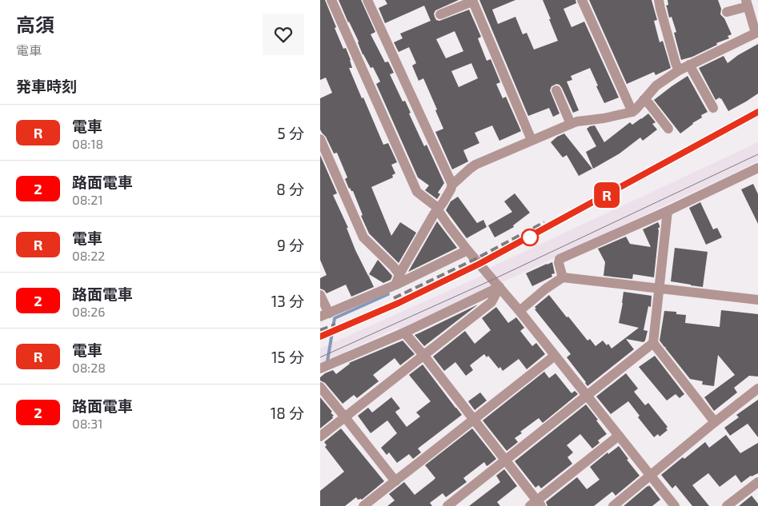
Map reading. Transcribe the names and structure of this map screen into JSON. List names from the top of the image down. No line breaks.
{"page":{"heading":[["高須","電車"],"発車時刻"],"on_map":"R","list":[{"mark":"R","name":"電車","note":"08:18","value":"5 分"},{"mark":"2","name":"路面電車","note":"08:21","value":"8 分"},{"mark":"R","name":"電車","note":"08:22","value":"9 分"},{"mark":"2","name":"路面電車","note":"08:26","value":"13 分"},{"mark":"R","name":"電車","note":"08:28","value":"15 分"},{"mark":"2","name":"路面電車","note":"08:31","value":"18 分"}]}}
